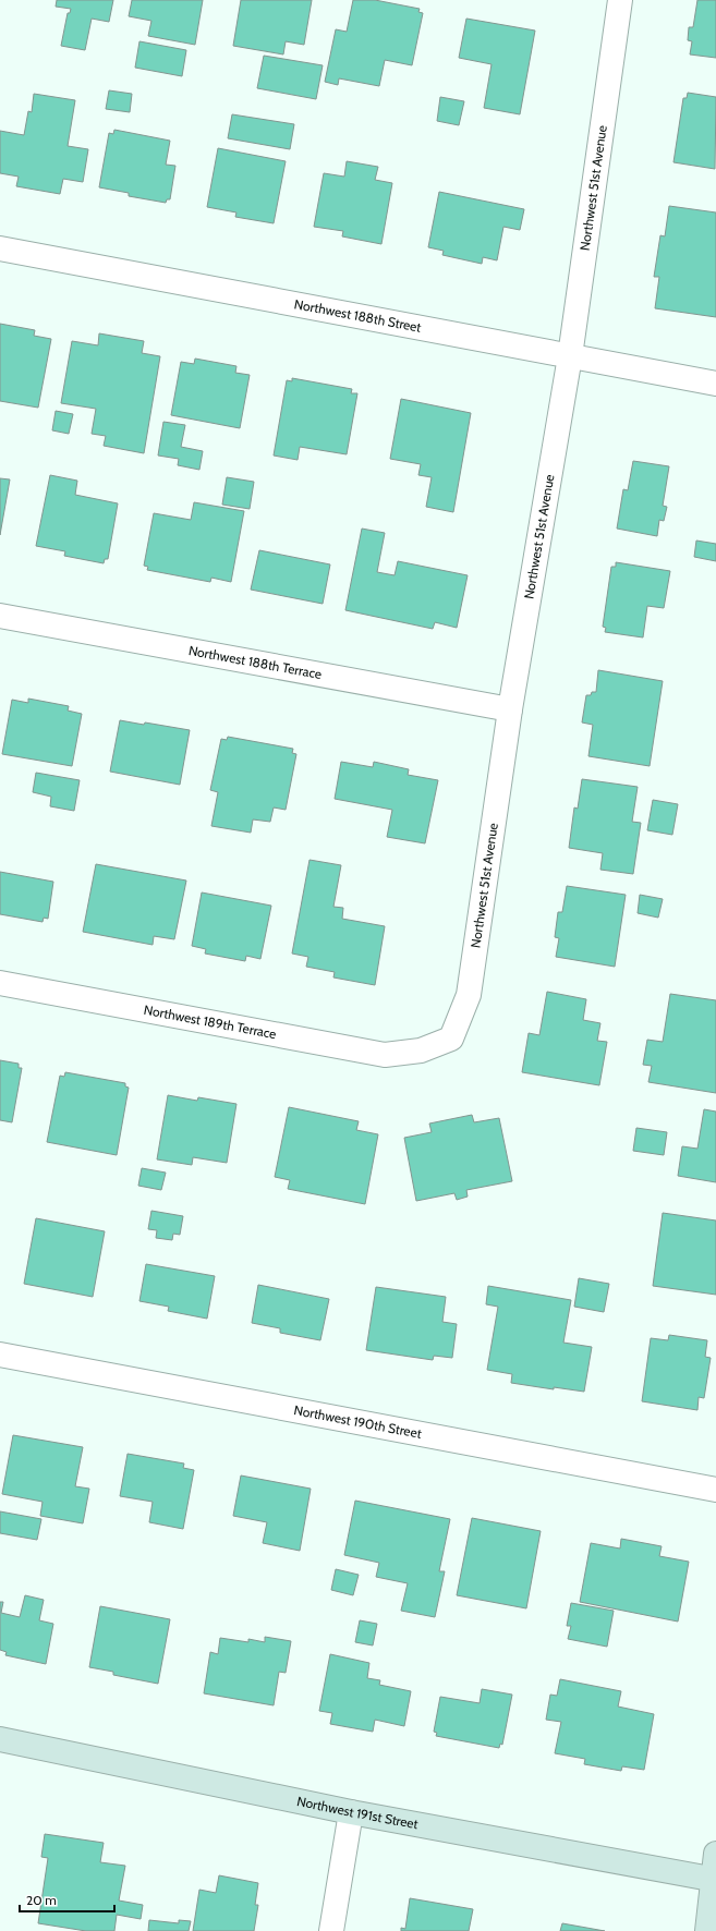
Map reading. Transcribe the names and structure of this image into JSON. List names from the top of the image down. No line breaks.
{"streets":{"street":["Northwest 51st Avenue","Northwest 188th Street","Northwest 188th Terrace","Northwest 189th Terrace","Northwest 190th Street","Northwest 191st Street"]},"crossings":[["Northwest 51st Avenue","Northwest 188th Street"],["Northwest 51st Avenue","Northwest 188th Terrace"],["Northwest 51st Avenue","Northwest 189th Terrace"]],"scale_bar":"20 m"}
